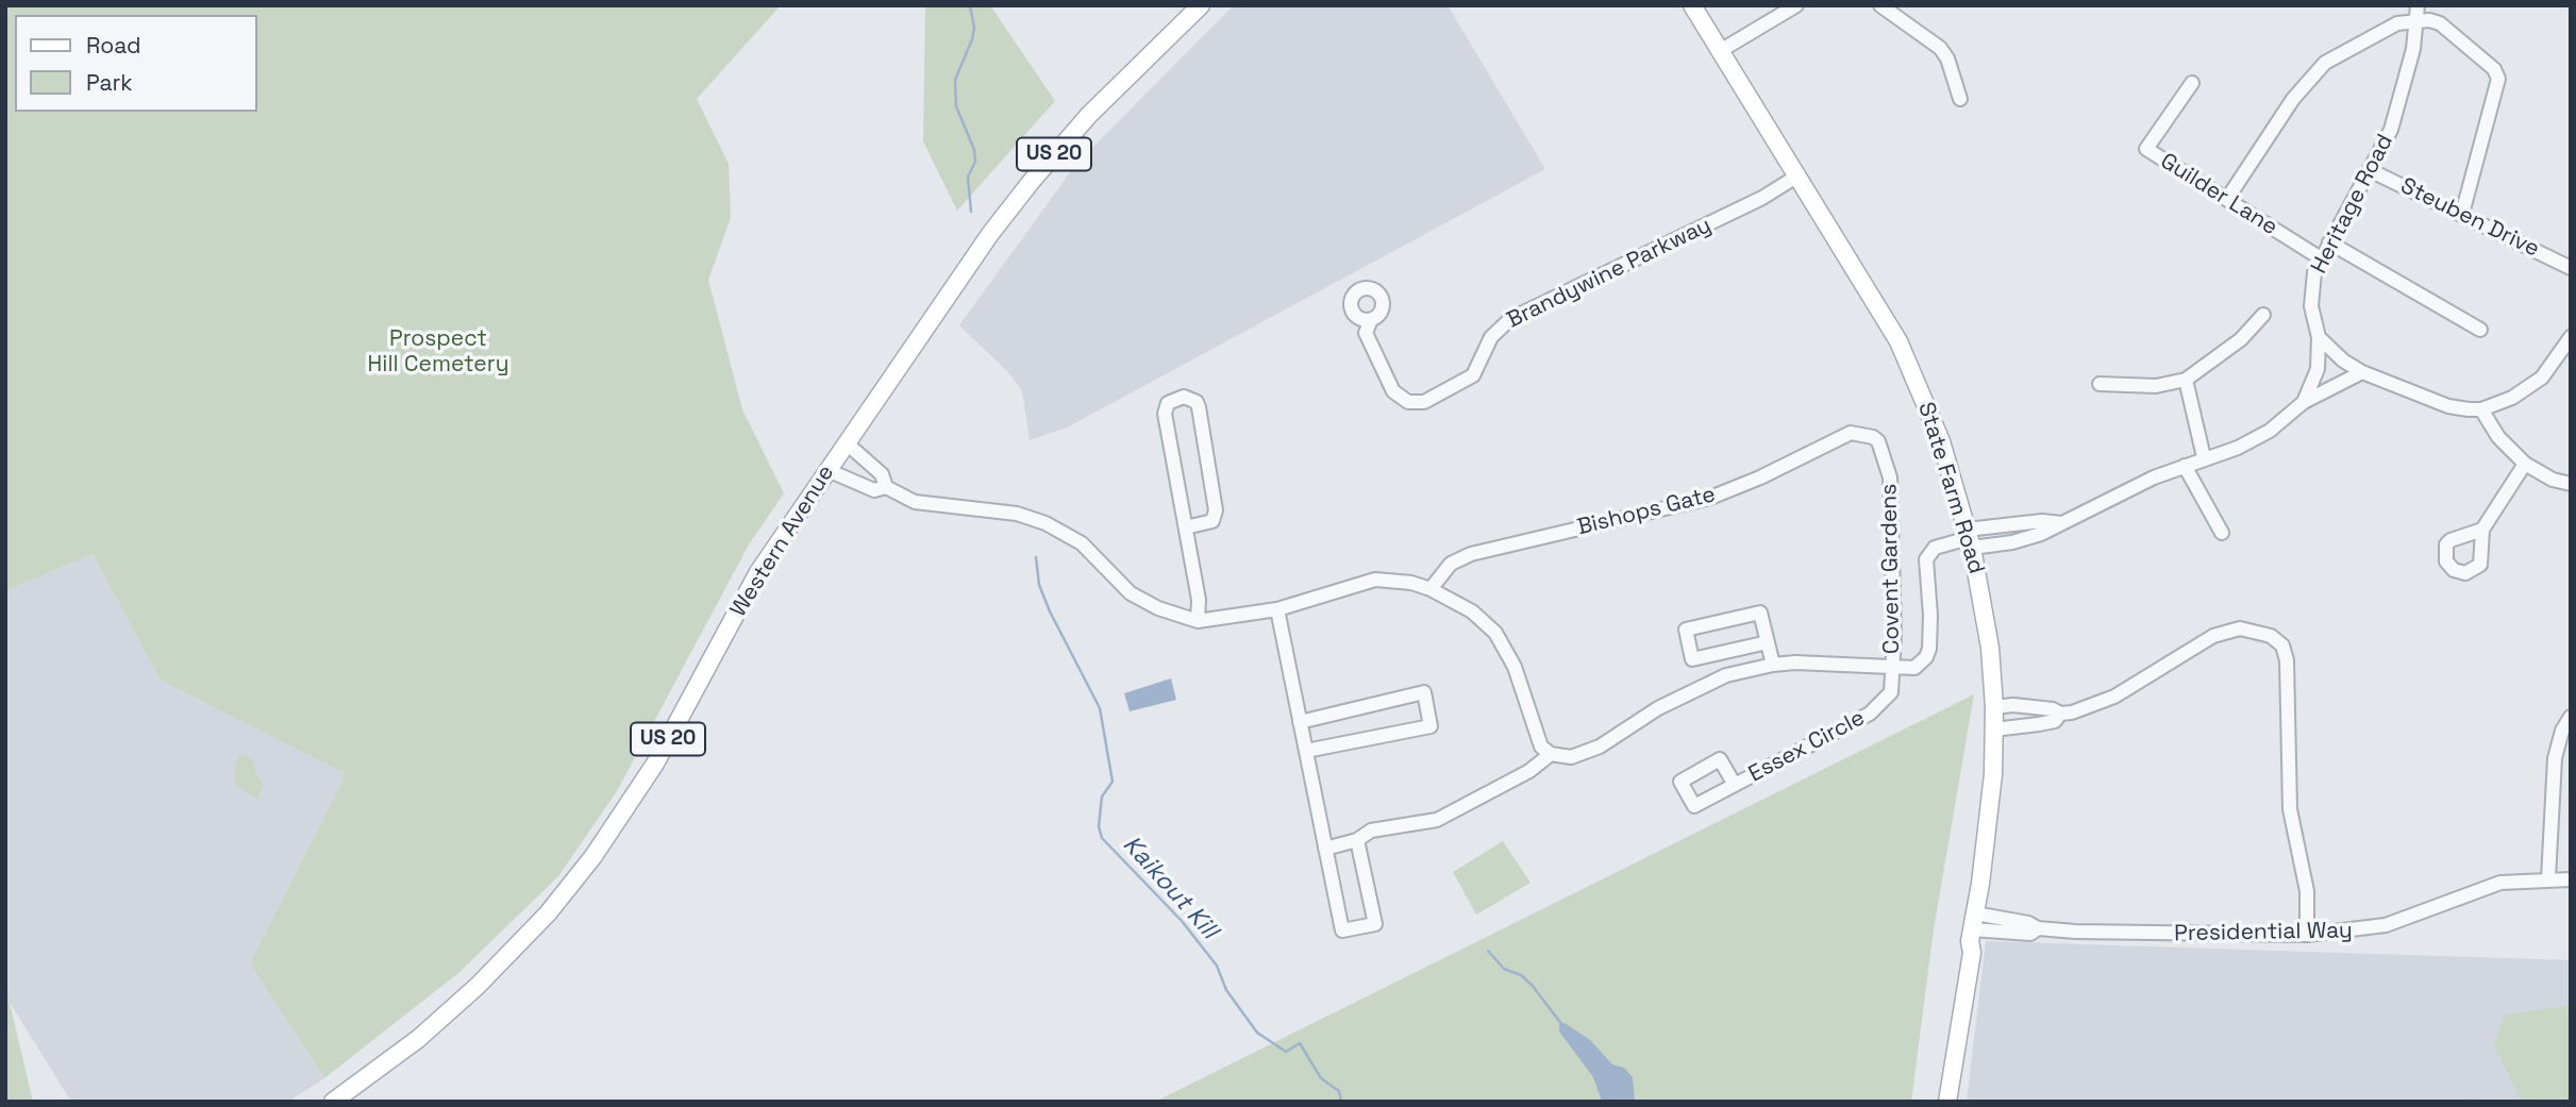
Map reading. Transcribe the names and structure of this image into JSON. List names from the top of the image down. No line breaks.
{"streets":{"main road":["US 20","State Farm Road","Western Avenue"],"street":["Guilder Lane","Heritage Road","Steuben Drive","Brandywine Parkway","Bishops Gate","Covent Gardens","Essex Circle","Presidential Way"]},"crossings":[["Guilder Lane","Heritage Road"],["Heritage Road","Steuben Drive"],["Heritage Road","State Farm Road"],["Heritage Road","Covent Gardens"],["Heritage Road","Essex Circle"],["Brandywine Parkway","State Farm Road"],["State Farm Road","Presidential Way"],["Bishops Gate","Covent Gardens"],["Covent Gardens","Essex Circle"]],"water":["Kaikout Kill"],"parks":["Prospect Hill Cemetery"],"legend":["Road","Park"]}
